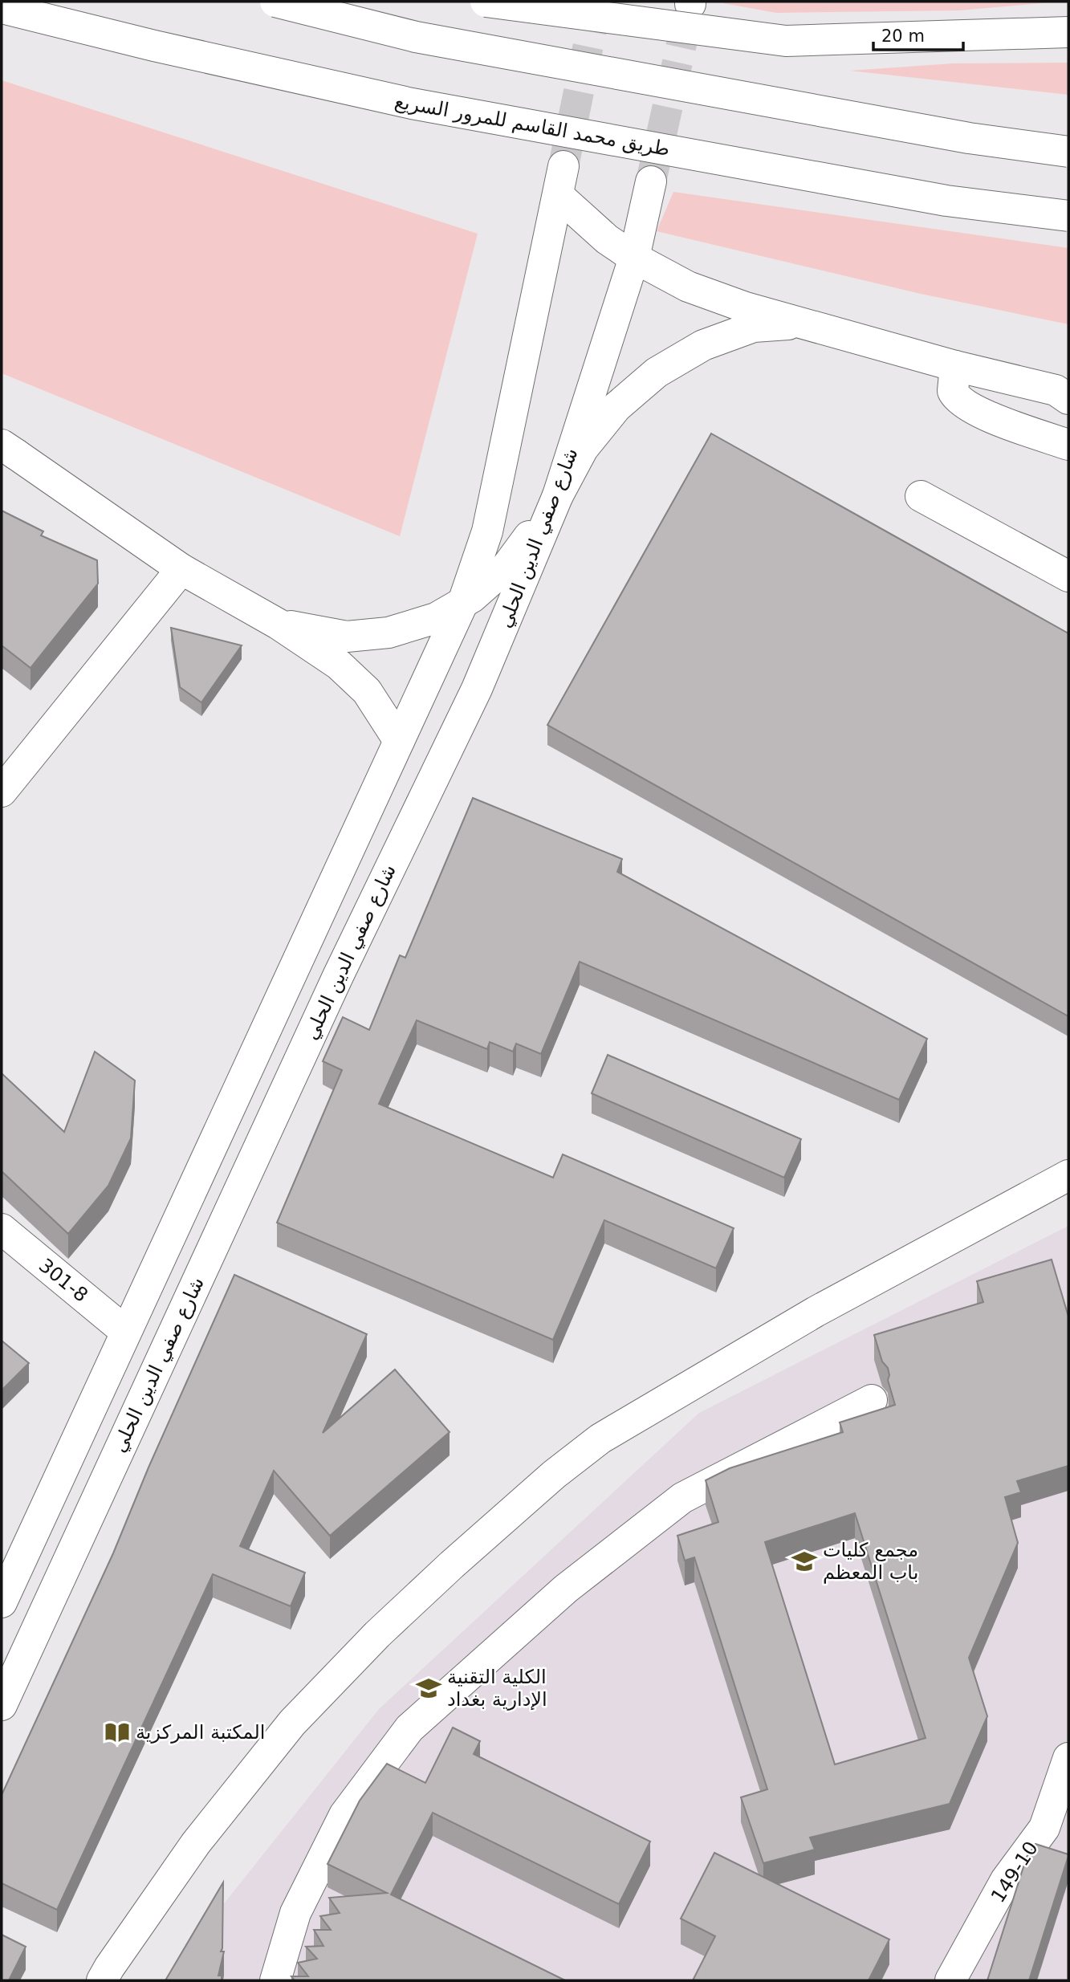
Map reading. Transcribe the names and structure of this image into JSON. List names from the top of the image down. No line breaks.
{"streets":{"main road":["طريق محمد القاسم للمرور السريع","شارع صفي الدين الحلي","301-8","149-10"]},"places":{"school or university":["مجمع كليات باب المعظم","الكلية التقنية الإدارية بغداد"],"library":["المكتبة المركزية"]},"scale_bar":"20 m"}
